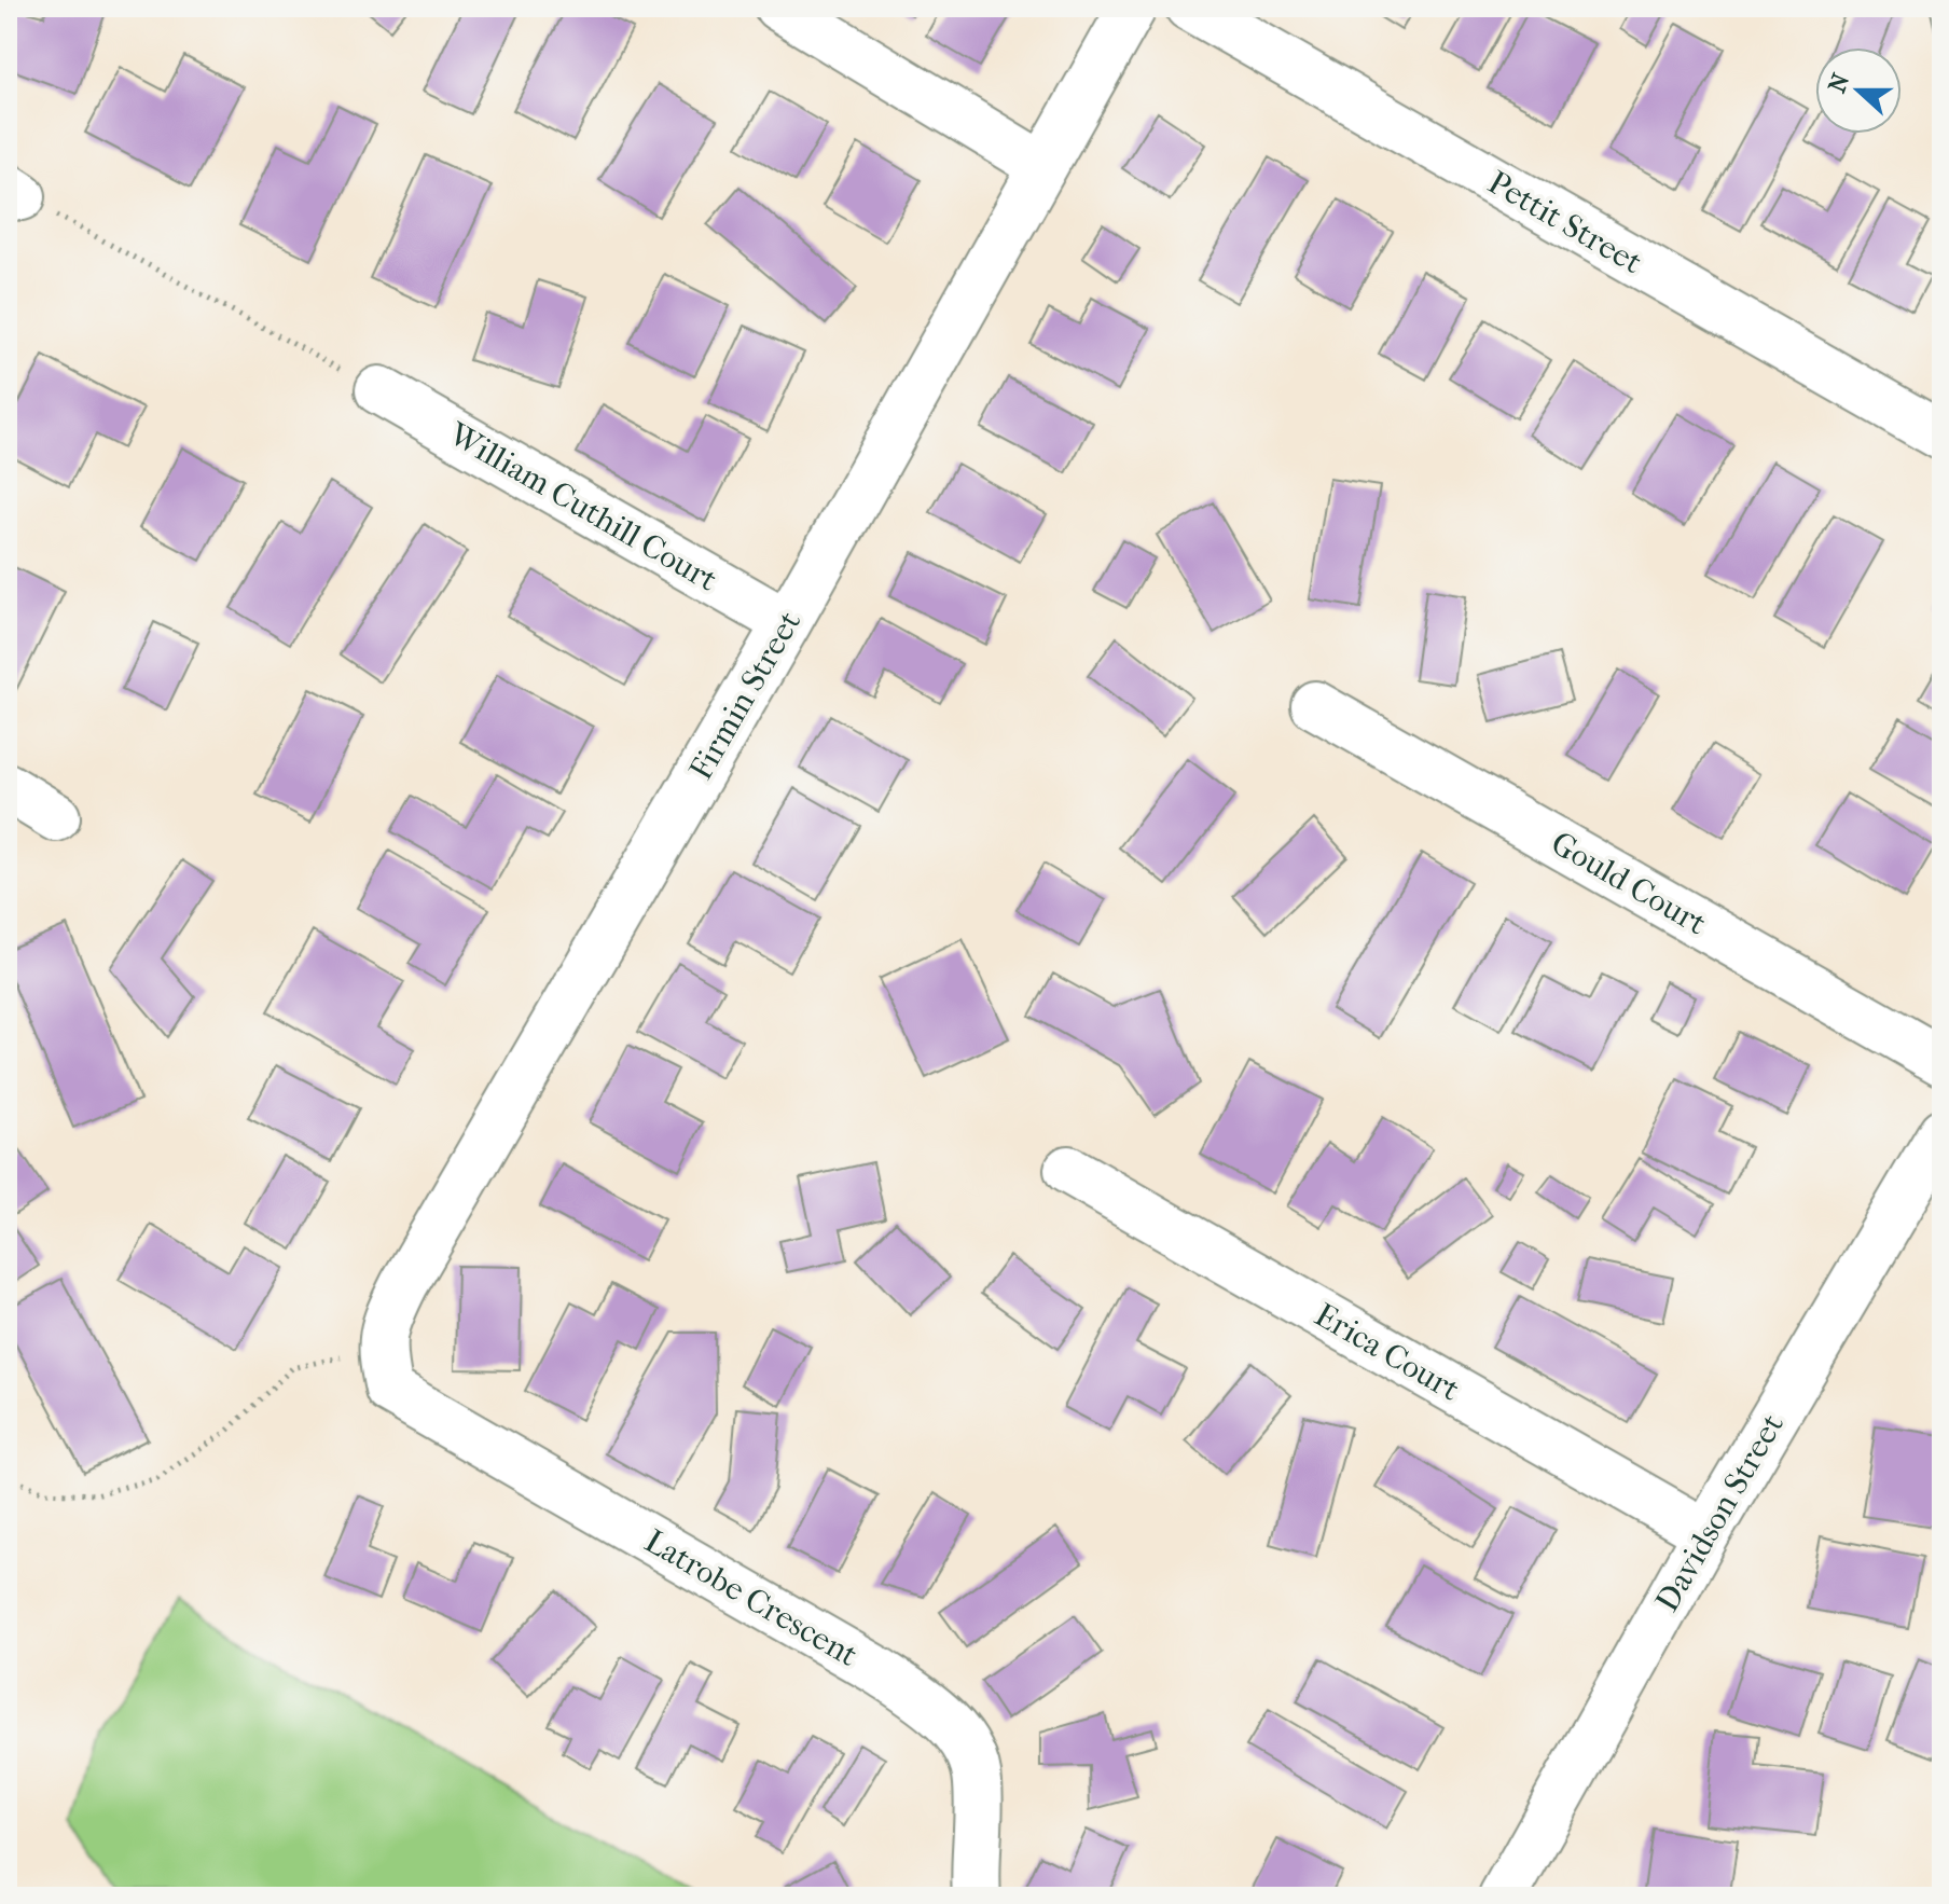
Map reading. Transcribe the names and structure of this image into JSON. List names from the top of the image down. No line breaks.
{"streets":{"street":["Pettit Street","William Cuthill Court","Firmin Street","Gould Court","Erica Court","Davidson Street","Latrobe Crescent"]},"crossings":[["William Cuthill Court","Firmin Street"],["Firmin Street","Latrobe Crescent"],["Erica Court","Davidson Street"]],"north":"left"}
